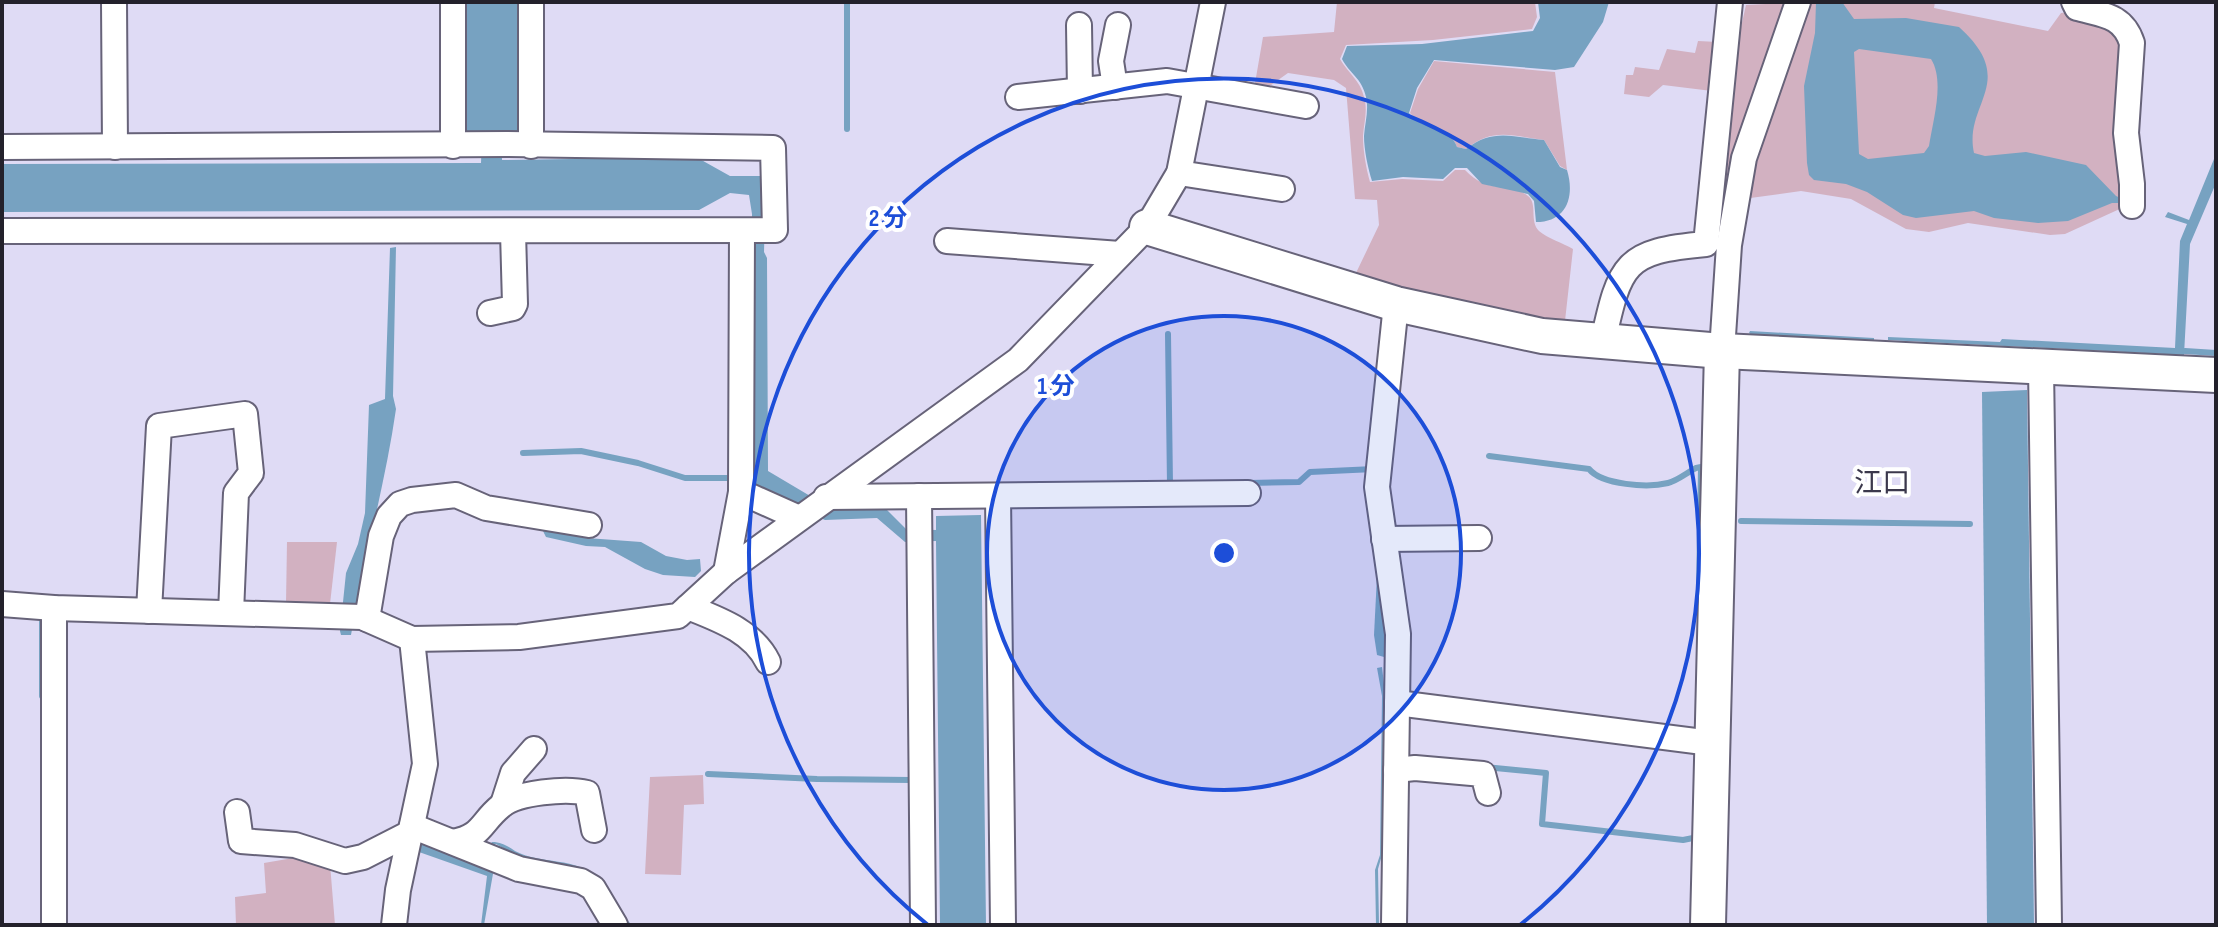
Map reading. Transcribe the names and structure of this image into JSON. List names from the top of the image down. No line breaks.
{"districts":["江口"],"rings":["2 分","1 分"]}
